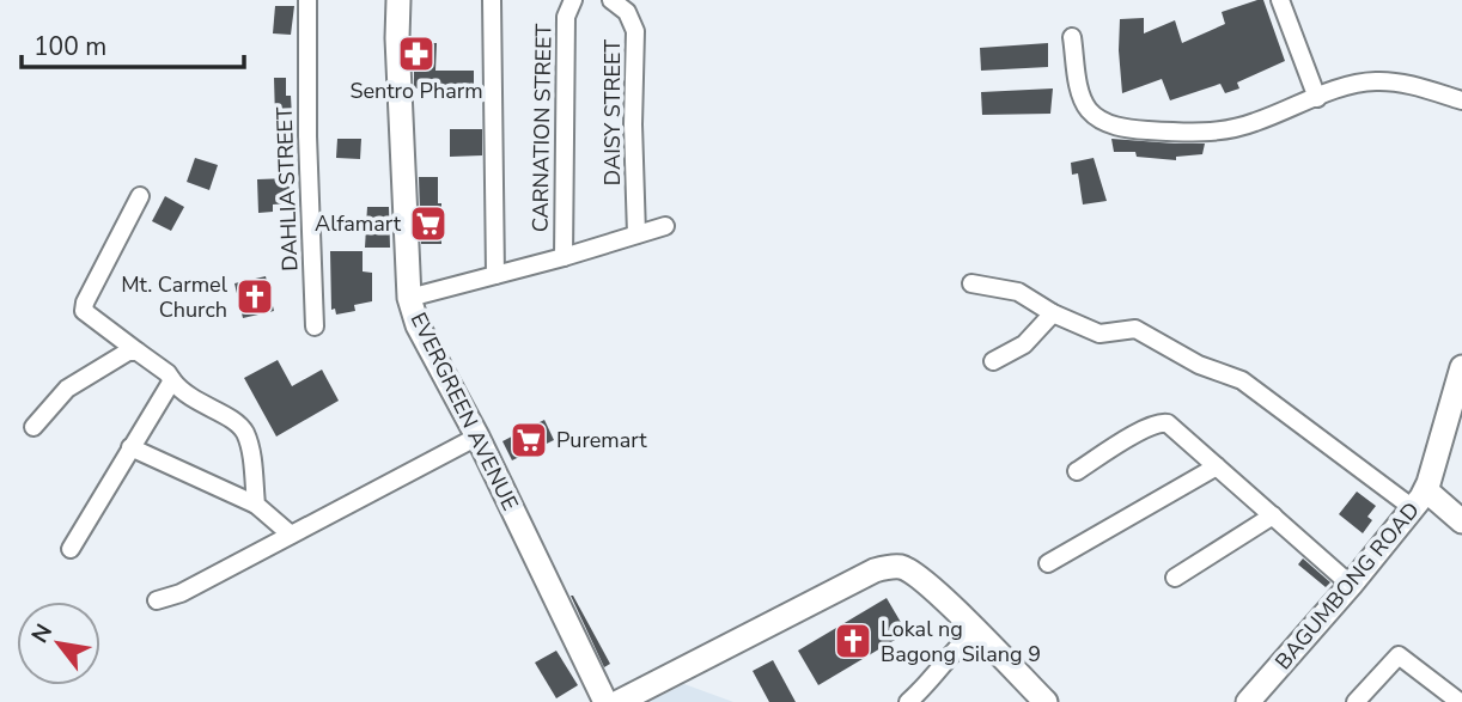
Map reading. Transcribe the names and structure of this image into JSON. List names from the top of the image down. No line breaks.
{"streets":{"street":["DAISY STREET","CARNATION STREET","DAHLIA STREET","EVERGREEN AVENUE","BAGUMBONG ROAD"]},"places":{"pharmacy":["Sentro Pharm"],"supermarket":["Alfamart","Puremart"],"church":["Mt. Carmel Church","Lokal ng Bagong Silang 9"]},"scale_bar":"100 m","north":"top left"}
